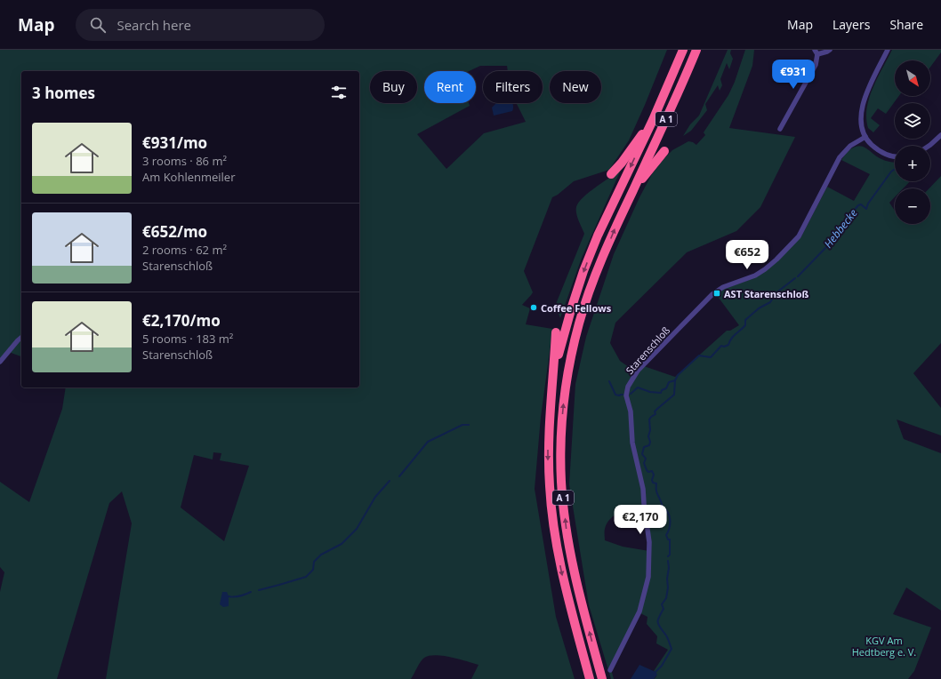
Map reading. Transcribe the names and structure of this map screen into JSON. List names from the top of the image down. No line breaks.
{"streets":{"highway":["A 1"],"street":["Starenschloß"]},"water":["Hebbecke"],"parks":["KGV Am Hedtberg e. V."],"places":{"transit":["AST Starenschloß"],"other":["Coffee Fellows"]},"north":"bottom right","page":{"header":"Map","search":"Search here","nav":["Map","Layers","Share"],"price":["€931","€652","€2,170"],"map_buttons":["+","−"],"chip":["Buy","Rent","Filters","New"],"heading":"3 homes","list":[{"name":"€931/mo","note":"3 rooms · 86 m² · Am Kohlenmeiler"},{"name":"€652/mo","note":"2 rooms · 62 m² · Starenschloß"},{"name":"€2,170/mo","note":"5 rooms · 183 m² · Starenschloß"}]}}
